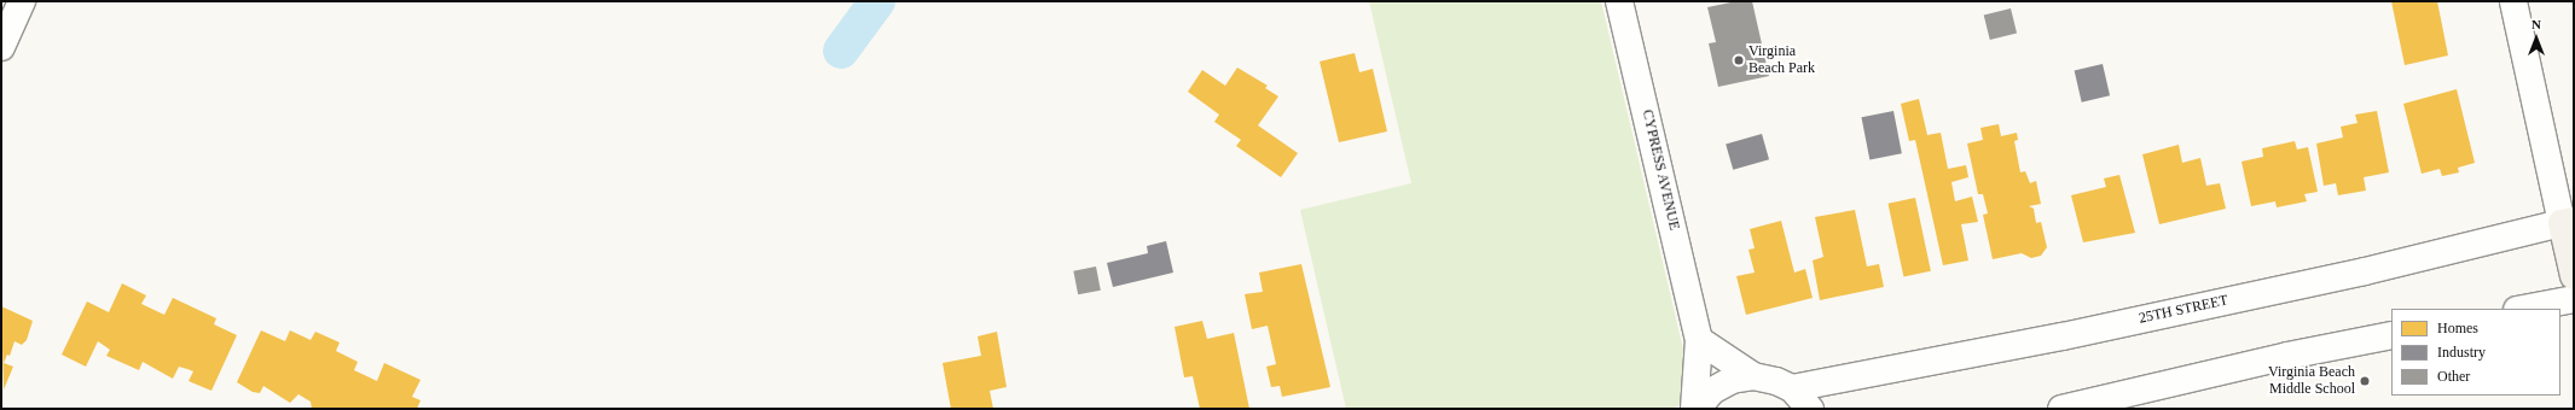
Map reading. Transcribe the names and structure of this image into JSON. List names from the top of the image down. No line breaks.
{"streets":{"street":["CYPRESS AVENUE","25TH STREET"]},"places":["Virginia Beach Park","Virginia Beach Middle School"],"legend":["Homes","Industry","Other"],"north":"top"}
